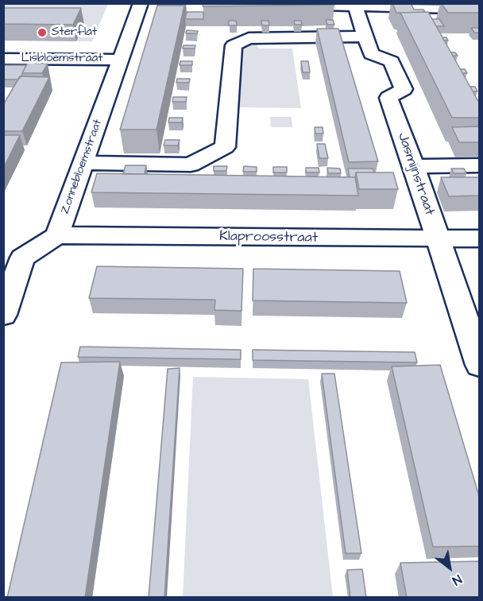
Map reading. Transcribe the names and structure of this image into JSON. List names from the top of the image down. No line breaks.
{"streets":{"street":["Lisbloemstraat","Zonnebloemstraat","Jasmijnstraat","Klaproosstraat"]},"crossings":[["Lisbloemstraat","Zonnebloemstraat"],["Zonnebloemstraat","Klaproosstraat"],["Jasmijnstraat","Klaproosstraat"]],"places":["Sterflat"],"north":"bottom right"}
